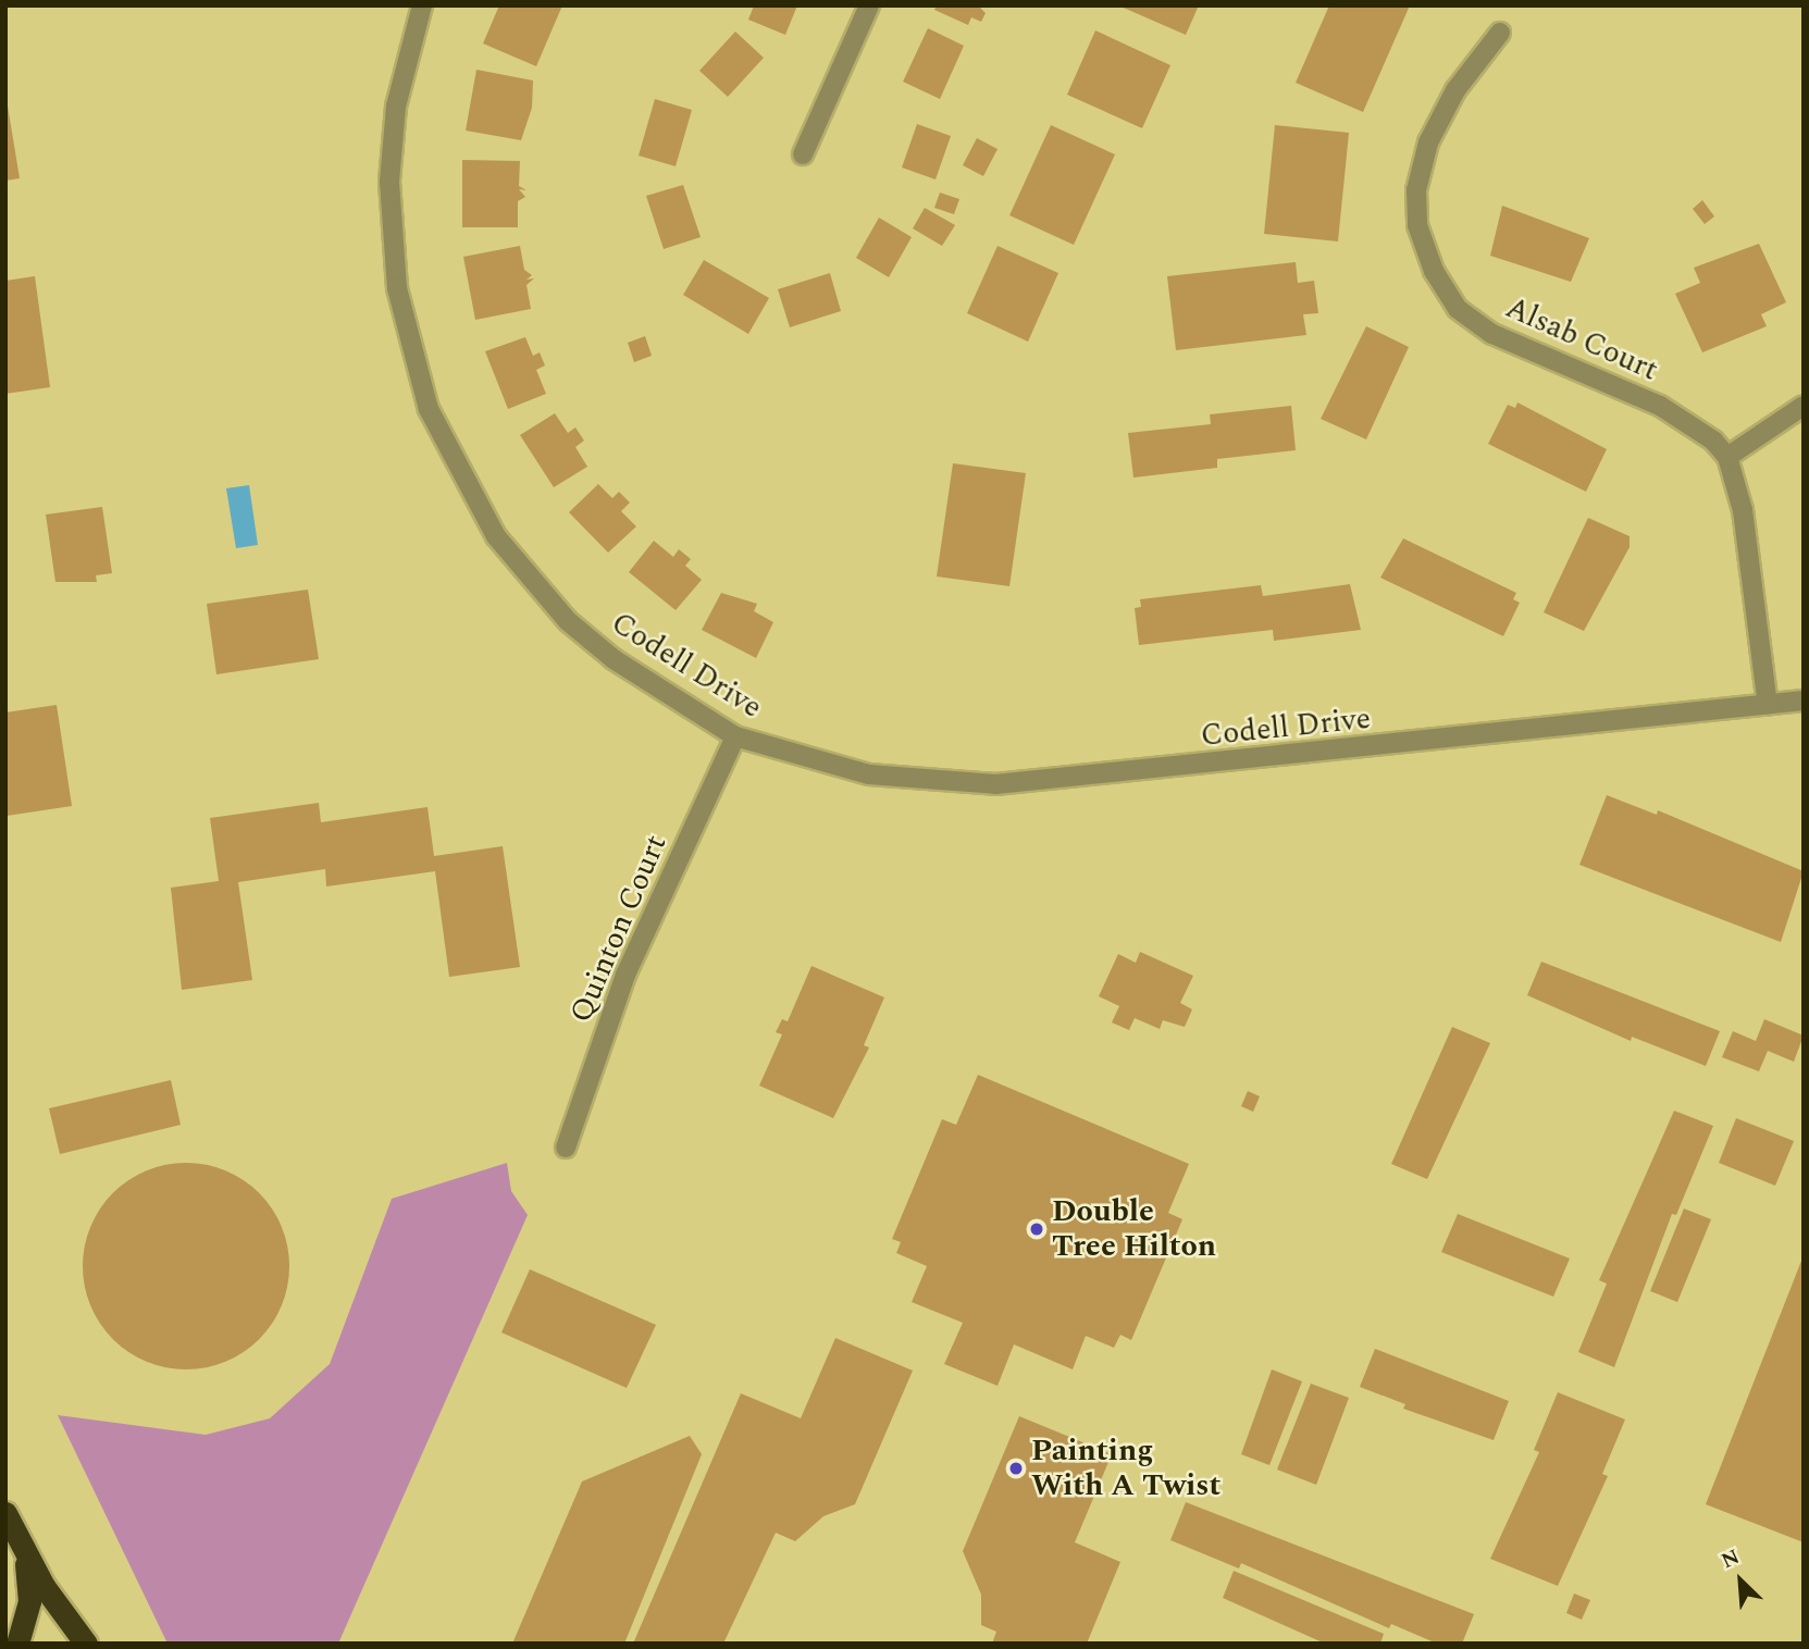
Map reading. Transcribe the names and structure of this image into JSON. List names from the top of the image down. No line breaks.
{"streets":{"street":["Alsab Court","Codell Drive","Quinton Court"]},"crossings":[["Codell Drive","Quinton Court"]],"places":["Double Tree Hilton","Painting With A Twist"],"north":"top left"}
